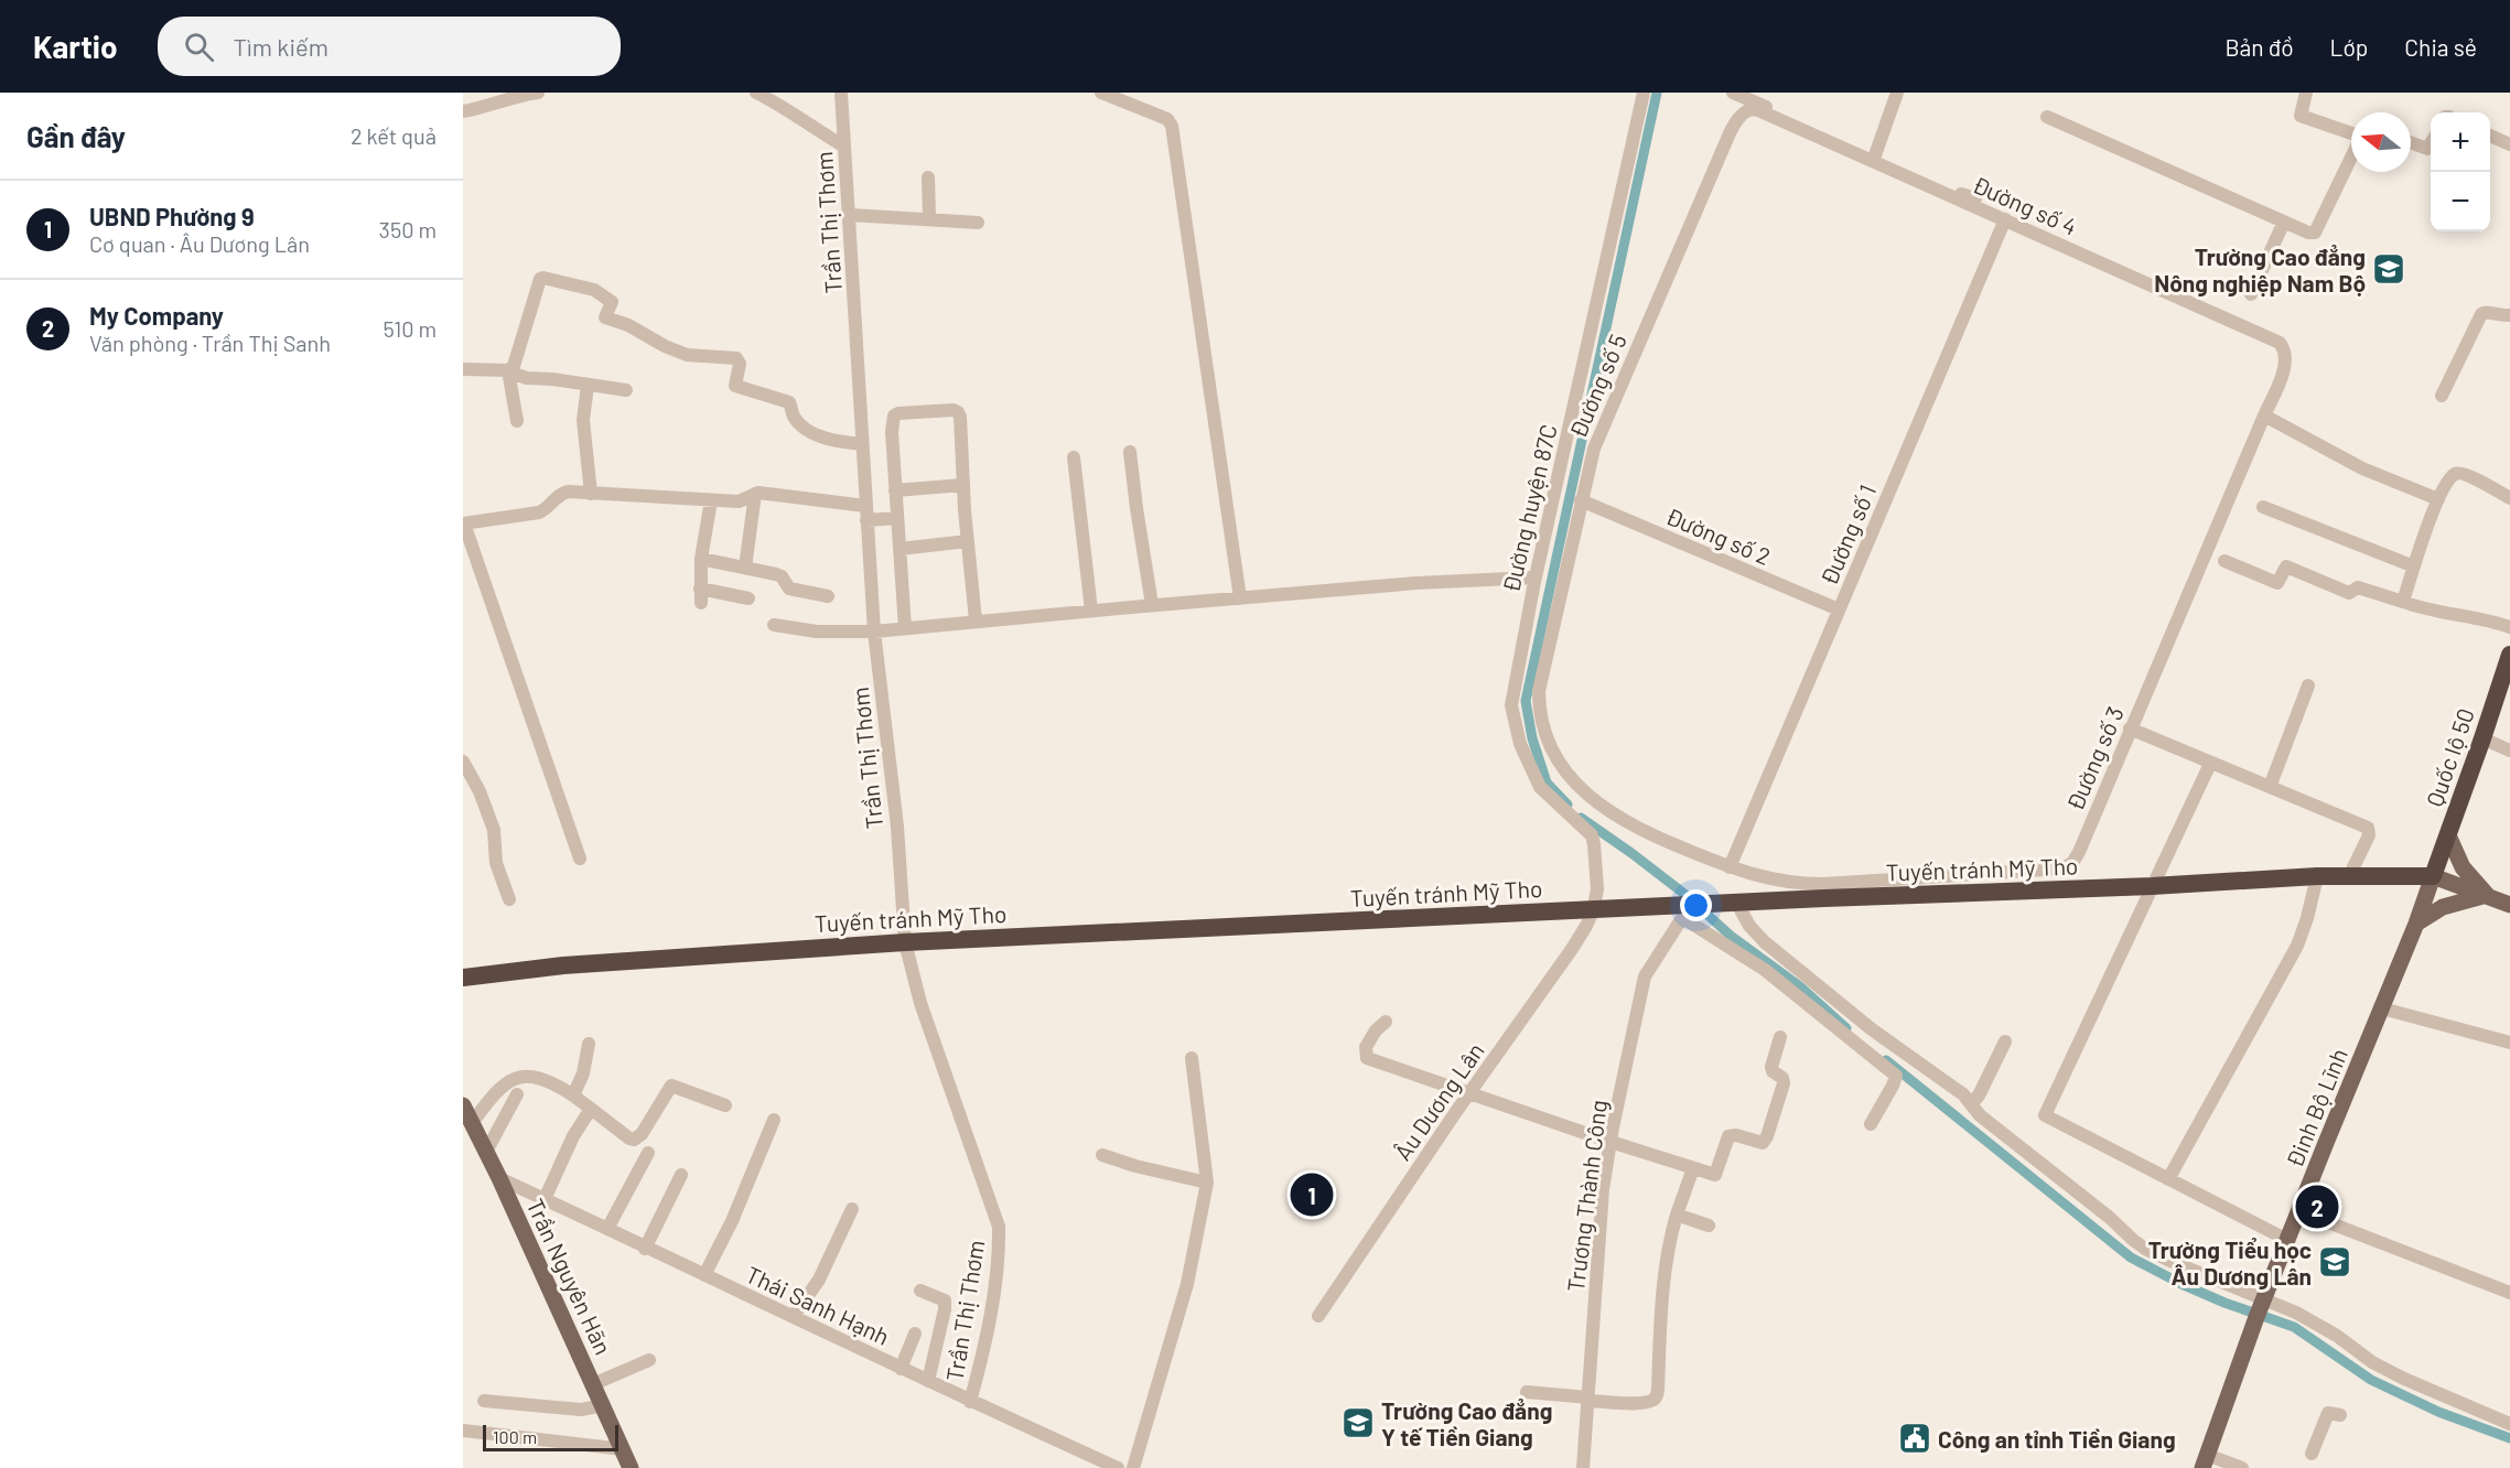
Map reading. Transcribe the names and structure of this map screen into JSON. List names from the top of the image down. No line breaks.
{"streets":{"highway":["Quốc lộ 50","Tuyến tránh Mỹ Tho"],"main road":["Đinh Bộ Lĩnh","Trần Nguyên Hãn"],"street":["Đường số 4","Trần Thị Thơm","Đường số 5","Đường huyện 87C","Đường số 1","Đường số 2","Đường số 3","Âu Dương Lân","Trương Thành Công","Thái Sanh Hạnh"]},"crossings":[["Đường số 4","Đường số 5"],["Đường số 4","Đường số 1"],["Đường số 4","Đường số 3"],["Trần Thị Thơm","Tuyến tránh Mỹ Tho"],["Trần Thị Thơm","Thái Sanh Hạnh"],["Đường số 5","Đường số 1"],["Đường số 5","Đường số 2"],["Đường số 5","Đường số 3"],["Đường huyện 87C","Tuyến tránh Mỹ Tho"],["Đường huyện 87C","Âu Dương Lân"],["Đường số 1","Đường số 2"],["Đường số 1","Đường số 3"],["Quốc lộ 50","Tuyến tránh Mỹ Tho"],["Quốc lộ 50","Đinh Bộ Lĩnh"],["Đường số 3","Tuyến tránh Mỹ Tho"],["Tuyến tránh Mỹ Tho","Âu Dương Lân"],["Tuyến tránh Mỹ Tho","Đinh Bộ Lĩnh"],["Tuyến tránh Mỹ Tho","Trương Thành Công"],["Trần Nguyên Hãn","Thái Sanh Hạnh"]],"places":{"school or university":["Trường Cao đẳng Nông nghiệp Nam Bộ","Trường Tiểu học Âu Dương Lân","Trường Cao đẳng Y tế Tiền Giang"],"public building":["Công an tỉnh Tiền Giang"]},"scale_bar":"100 m","north":"left","page":{"header":"Kartio","search":"Tìm kiếm","nav":["Bản đồ","Lớp","Chia sẻ"],"heading":["Gần đây","2 kết quả"],"map_buttons":["+","−"],"list":[{"mark":"1","name":"UBND Phường 9","note":"Cơ quan · Âu Dương Lân","value":"350 m"},{"mark":"2","name":"My Company","note":"Văn phòng · Trần Thị Sanh","value":"510 m"}],"pins":["1","2"],"scale":"100 m"}}
